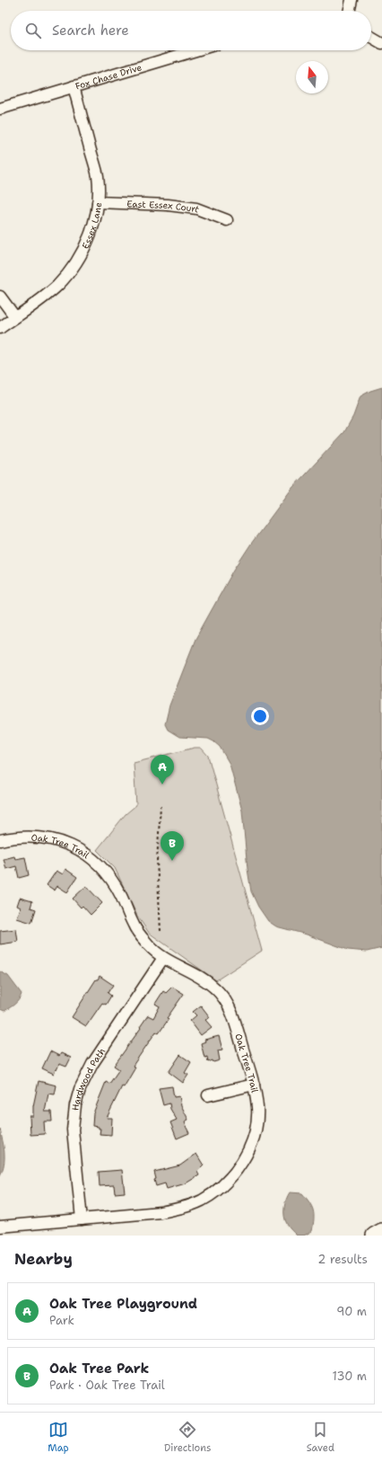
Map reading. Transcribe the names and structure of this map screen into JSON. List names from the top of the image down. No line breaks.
{"streets":{"street":["Fox Chase Drive","East Essex Court","Essex Lane","Oak Tree Trail","Hardwood Path"]},"crossings":[["Fox Chase Drive","Essex Lane"],["East Essex Court","Essex Lane"],["Oak Tree Trail","Hardwood Path"]],"north":"top","page":{"search":"Search here","pins":["A","B"],"heading":["Nearby","2 results"],"list":[{"mark":"A","name":"Oak Tree Playground","note":"Park","value":"90 m"},{"mark":"B","name":"Oak Tree Park","note":"Park · Oak Tree Trail","value":"130 m"}],"nav":["Map","Directions","Saved"]}}
